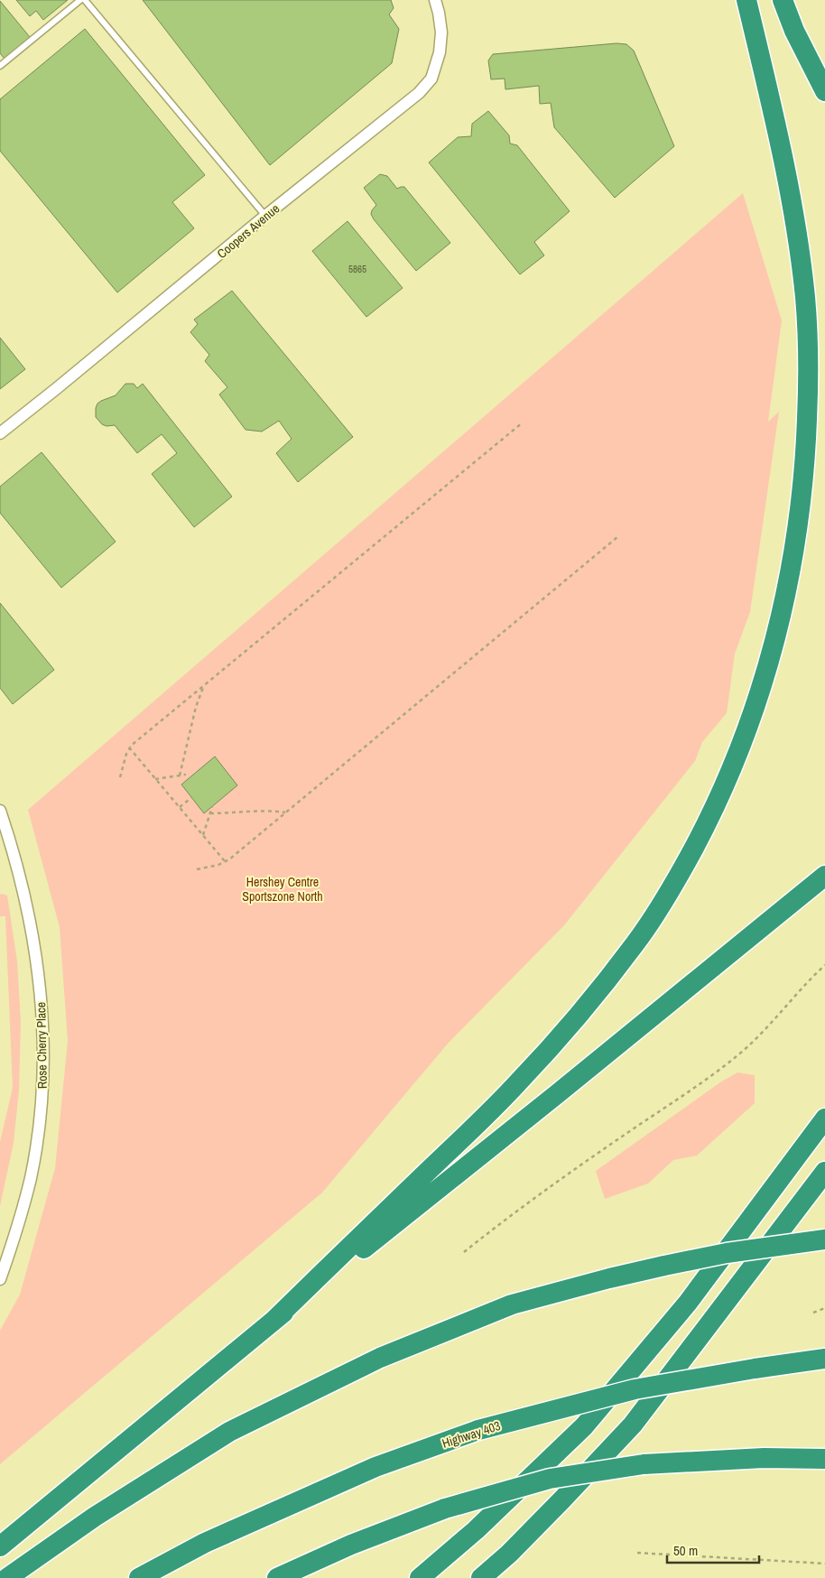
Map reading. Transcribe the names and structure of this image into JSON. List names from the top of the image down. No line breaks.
{"streets":{"highway":["Highway 403"],"street":["Coopers Avenue","Rose Cherry Place"]},"parks":["Hershey Centre Sportszone North"],"house_numbers":["5865"],"scale_bar":"50 m"}
